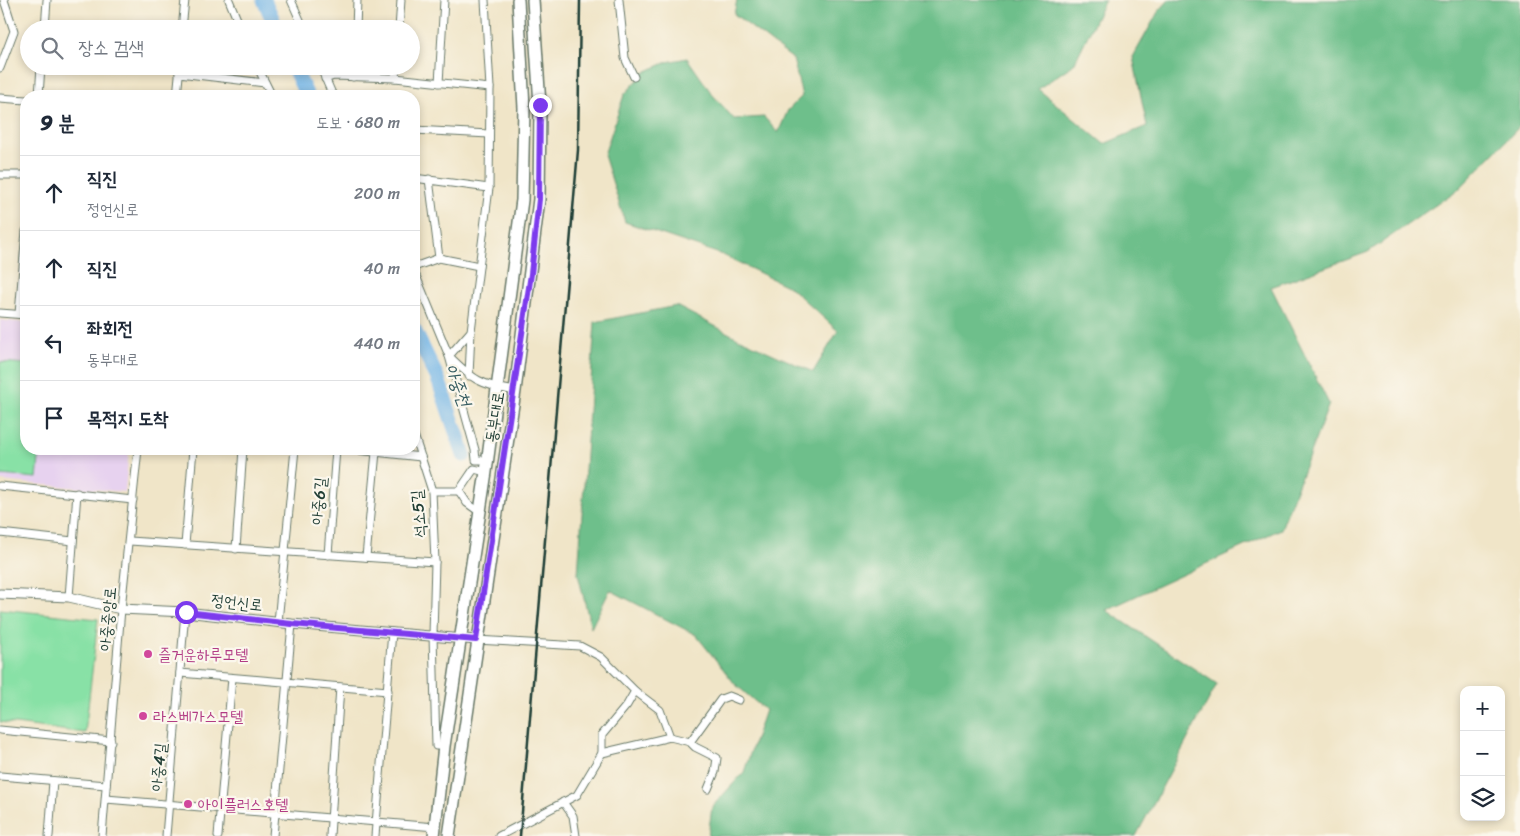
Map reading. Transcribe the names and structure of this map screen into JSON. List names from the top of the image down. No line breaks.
{"streets":{"main road":["동부대로"],"street":["아중6길","석소5길","정언신로","아중중앙로","아중4길"]},"crossings":[["동부대로","석소5길"],["동부대로","정언신로"],["동부대로","아중4길"],["아중6길","정언신로"],["석소5길","정언신로"],["정언신로","아중중앙로"],["정언신로","아중4길"],["아중중앙로","아중4길"]],"water":["아중천"],"places":["즐거운하루모텔","라스베가스모텔","아이플러스호텔"],"page":{"search":"장소 검색","heading":["9 분","도보 · 680 m"],"list":[["직진","정언신로","200 m"],["직진","40 m"],["좌회전","동부대로","440 m"],"목적지 도착"],"map_buttons":["+","−"]}}
